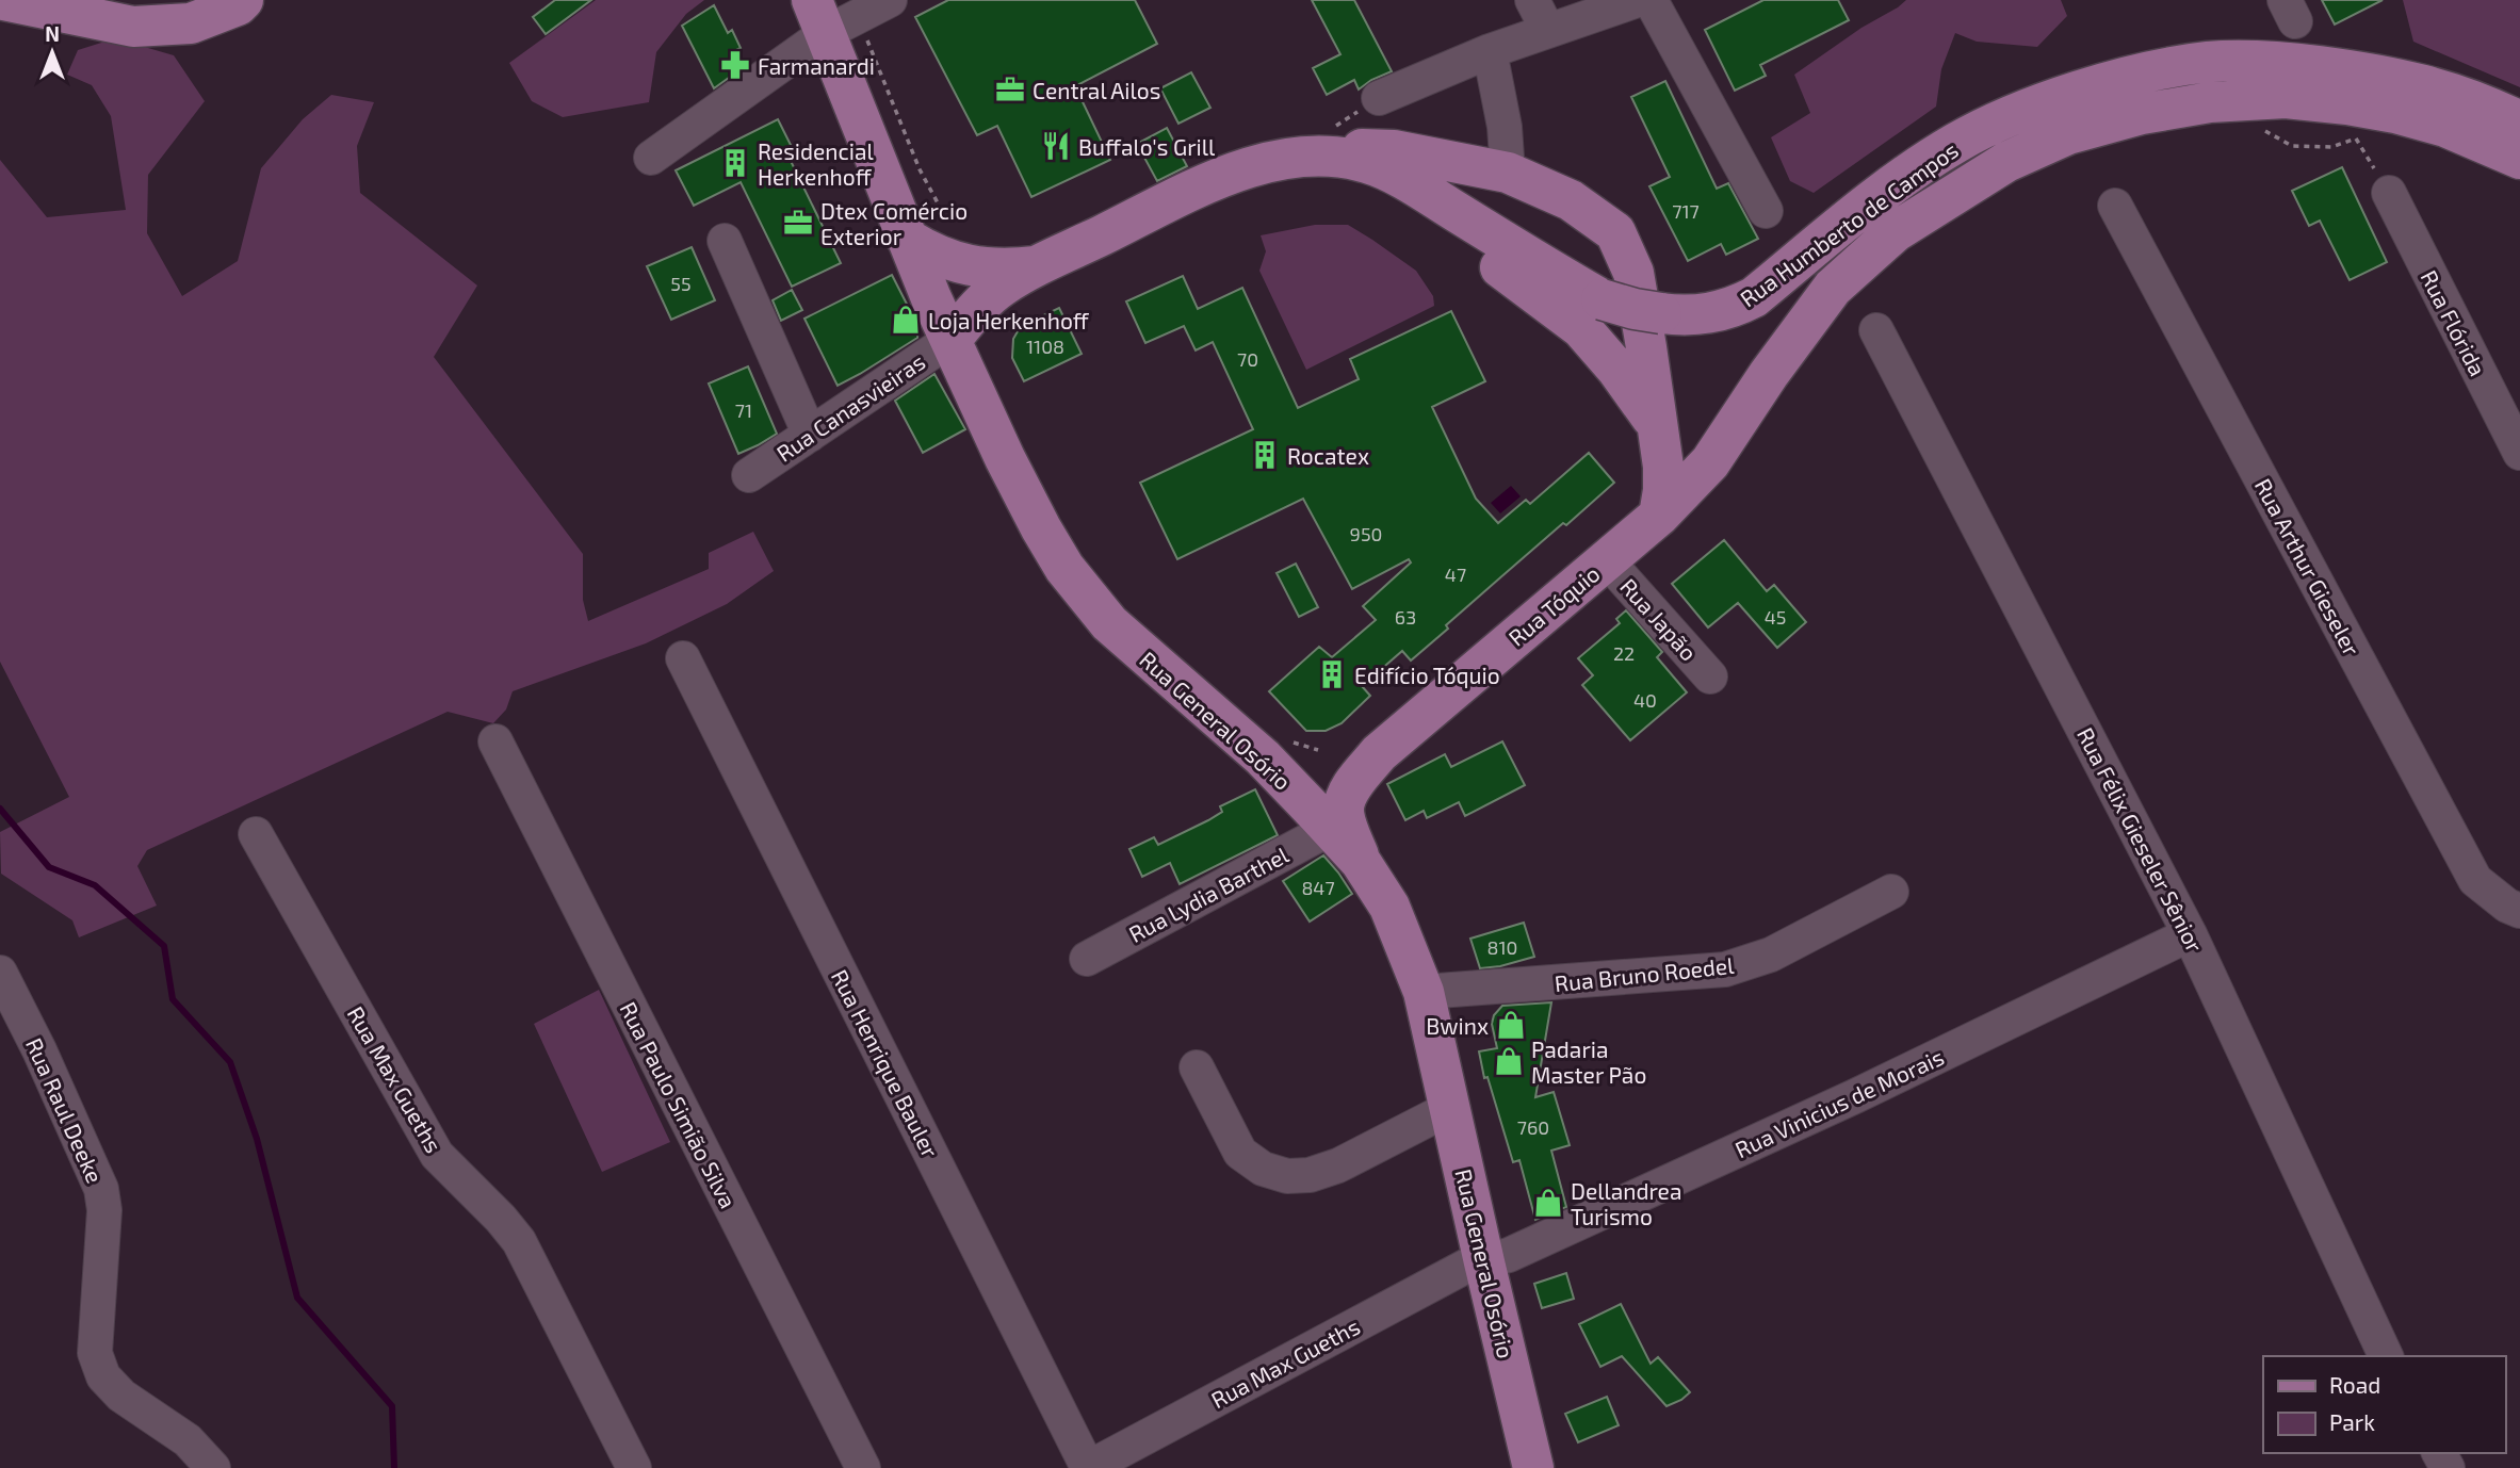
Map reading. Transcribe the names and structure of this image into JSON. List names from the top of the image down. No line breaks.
{"streets":{"main road":["Rua Humberto de Campos","Rua Tóquio","Rua General Osório"],"street":["Rua Flórida","Rua Canasvieiras","Rua Arthur Gieseler","Rua Japão","Rua Félix Gieseler Sênior","Rua Lydia Barthel","Rua Bruno Roedel","Rua Henrique Bauler","Rua Max Gueths","Rua Vinicius de Morais","Rua Paulo Simião Silva","Rua Raul Deeke"]},"crossings":[["Rua Humberto de Campos","Rua Canasvieiras"],["Rua Humberto de Campos","Rua Tóquio"],["Rua Humberto de Campos","Rua General Osório"],["Rua Canasvieiras","Rua General Osório"],["Rua Tóquio","Rua Japão"],["Rua Tóquio","Rua General Osório"],["Rua General Osório","Rua Lydia Barthel"],["Rua General Osório","Rua Bruno Roedel"],["Rua General Osório","Rua Max Gueths"],["Rua General Osório","Rua Vinicius de Morais"],["Rua Félix Gieseler Sênior","Rua Vinicius de Morais"],["Rua Henrique Bauler","Rua Max Gueths"],["Rua Max Gueths","Rua Vinicius de Morais"]],"places":{"pharmacy":["Farmanardi"],"office":["Central Ailos","Dtex Comércio Exterior"],"restaurant":["Buffalo's Grill"],"building":["Residencial Herkenhoff","Rocatex","Edifício Tóquio"],"shop":["Loja Herkenhoff","Bwinx","Padaria Master Pão","Dellandrea Turismo"]},"house_numbers":["717","55","1108","70","71","950","47","63","45","22","40","847","810","760"],"legend":["Road","Park"],"north":"top"}
